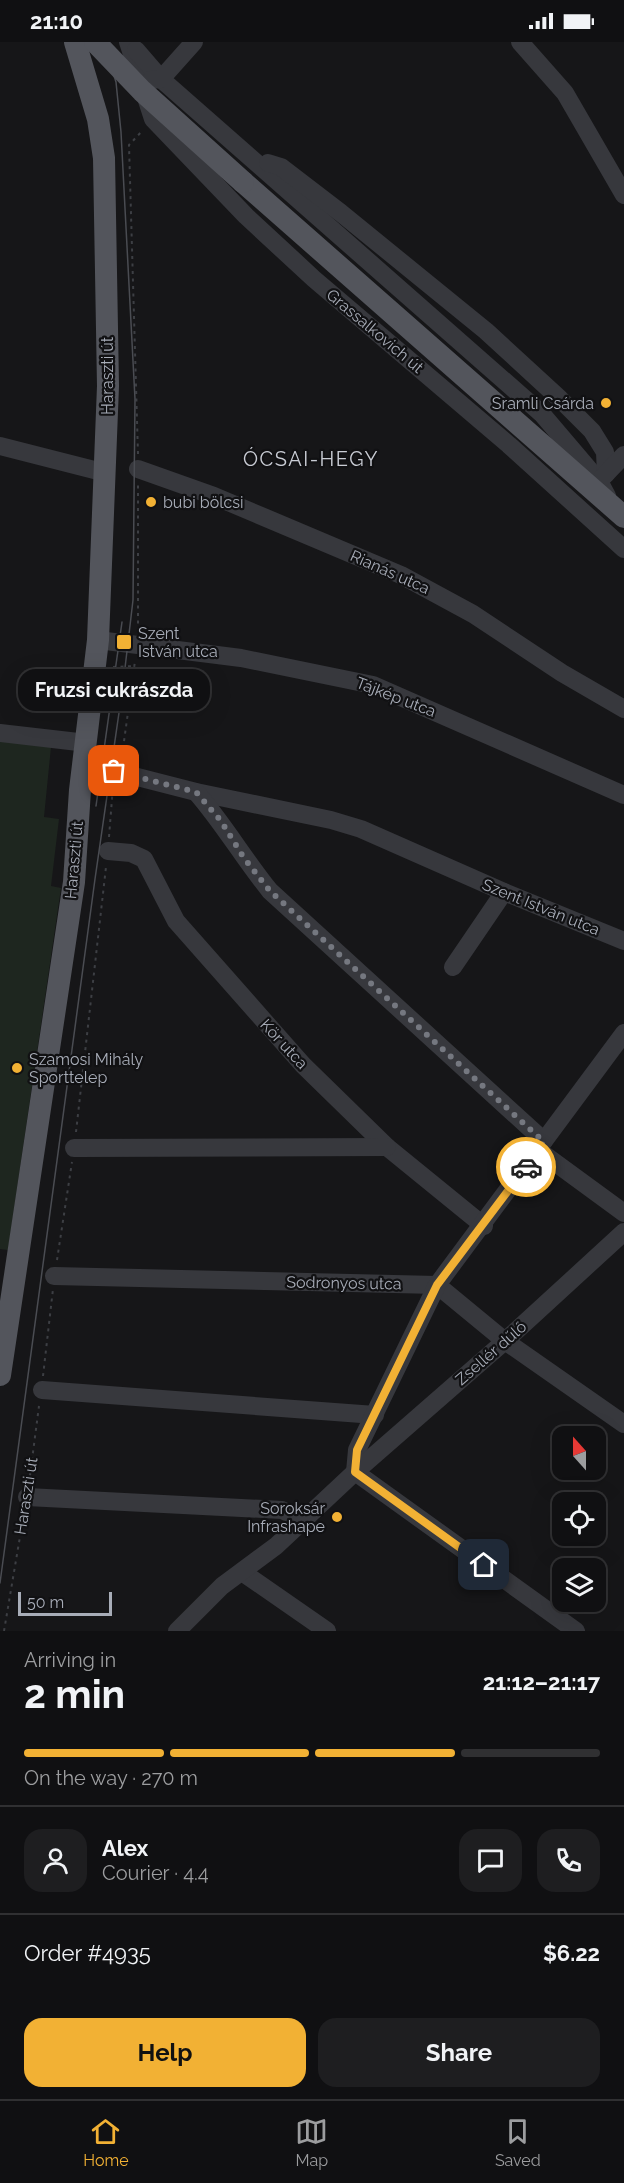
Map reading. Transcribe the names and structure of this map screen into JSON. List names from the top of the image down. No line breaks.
{"streets":{"main road":["Grassalkovich út","Haraszti út"],"street":["Rianás utca","Tájkép utca","Szent István utca","Kör utca","Sodronyos utca","Zsellér dűlő"]},"crossings":[["Grassalkovich út","Haraszti út"],["Haraszti út","Rianás utca"],["Haraszti út","Tájkép utca"],["Haraszti út","Szent István utca"],["Haraszti út","Kör utca"],["Haraszti út","Sodronyos utca"]],"districts":["ÓCSAI-HEGY"],"places":{"other":["Sramli Csárda","bubi bölcsi","Fruzsi cukrászda","Szamosi Mihály Sporttelep","Soroksár Infrashape"],"transit":["Szent István utca"]},"scale_bar":"50 m","north":"top","page":{"status":"21:10","bubble":"Fruzsi cukrászda","scale":"50 m","heading":["2 min","Arriving in","21:12–21:17"],"panel":["Alex","Courier · 4.4","Order #4935","$6.22"],"bar":"On the way · 270 m","buttons":["Help","Share"],"tabs":["Home","Map","Saved"]}}
